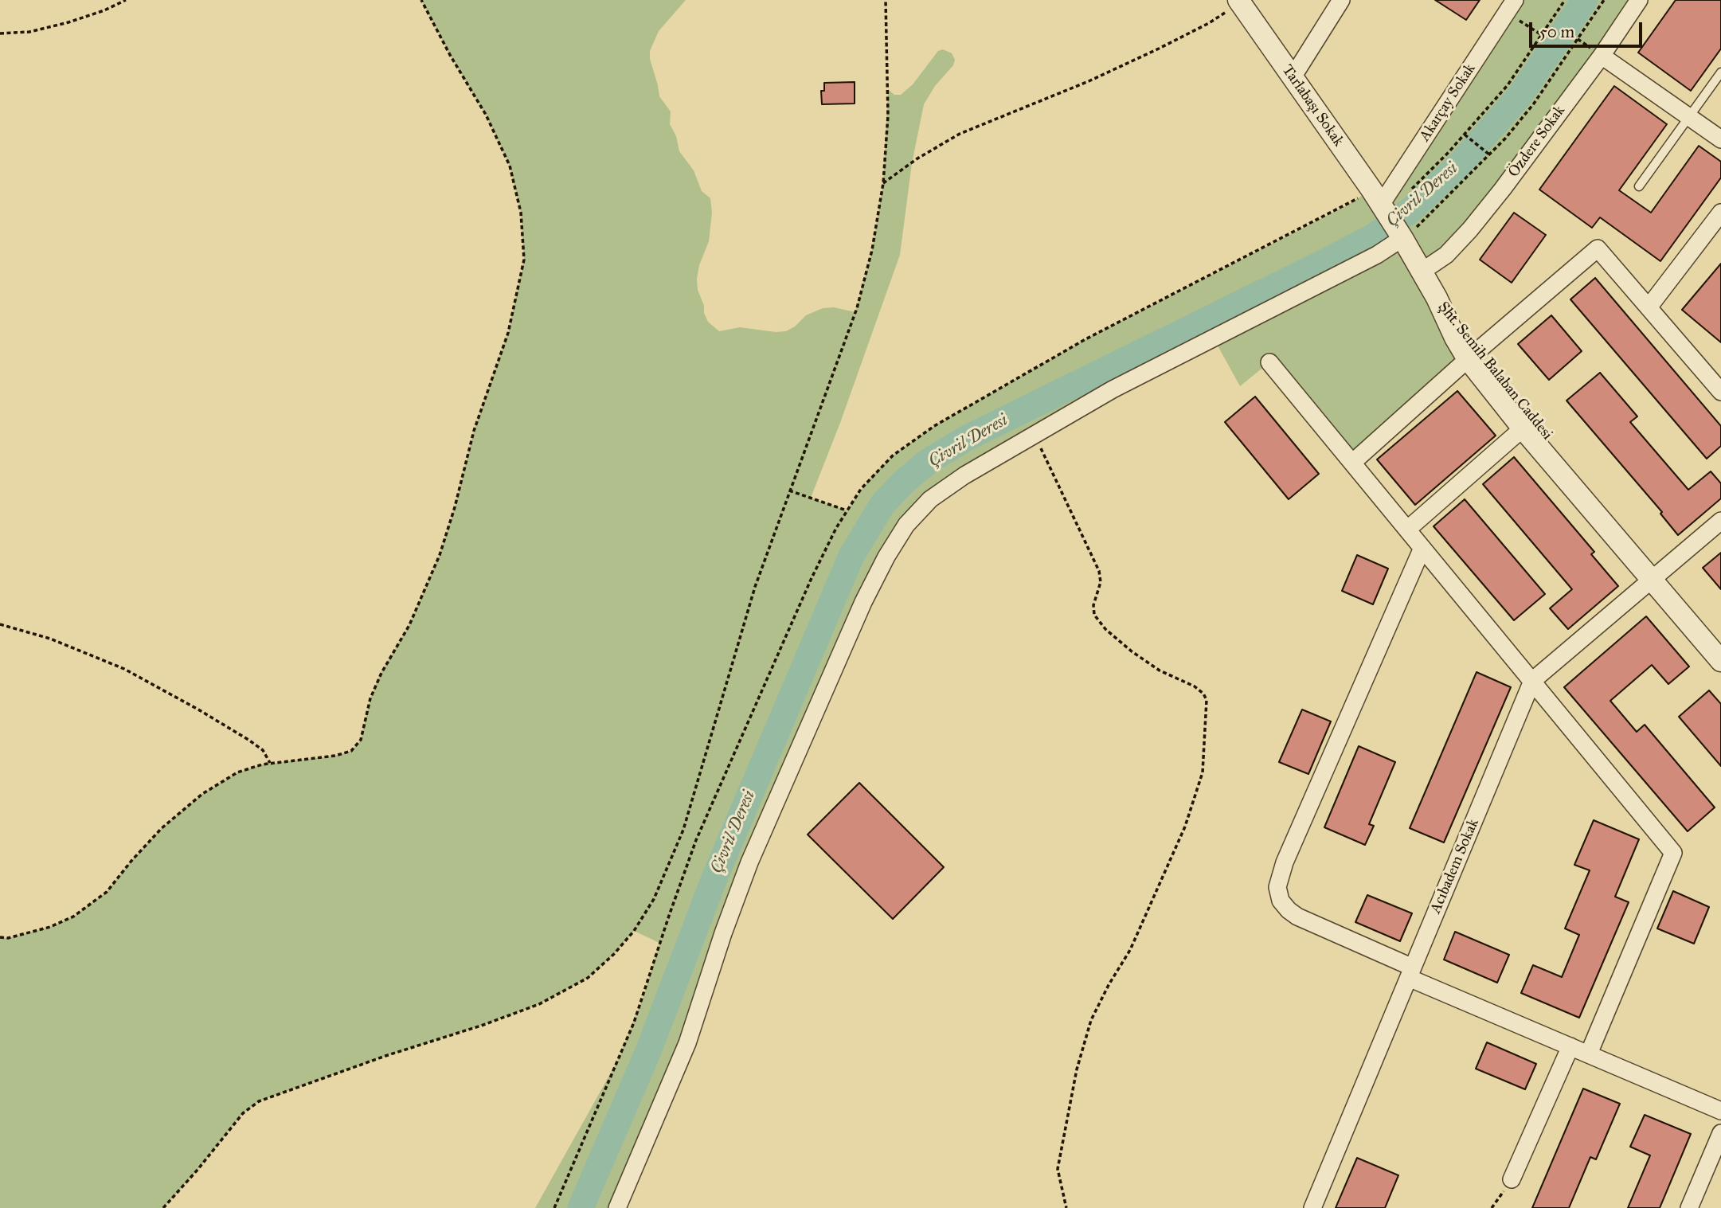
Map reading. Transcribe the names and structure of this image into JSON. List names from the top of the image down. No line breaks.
{"streets":{"street":["Akarçay Sokak","Tarlabaşı Sokak","Özdere Sokak","Şht. Semih Balaban Caddesi","Acıbadem Sokak"]},"crossings":[["Akarçay Sokak","Tarlabaşı Sokak"],["Tarlabaşı Sokak","Şht. Semih Balaban Caddesi"],["Özdere Sokak","Şht. Semih Balaban Caddesi"],["Şht. Semih Balaban Caddesi","Acıbadem Sokak"]],"water":["Çivril Deresi"],"scale_bar":"50 m"}
